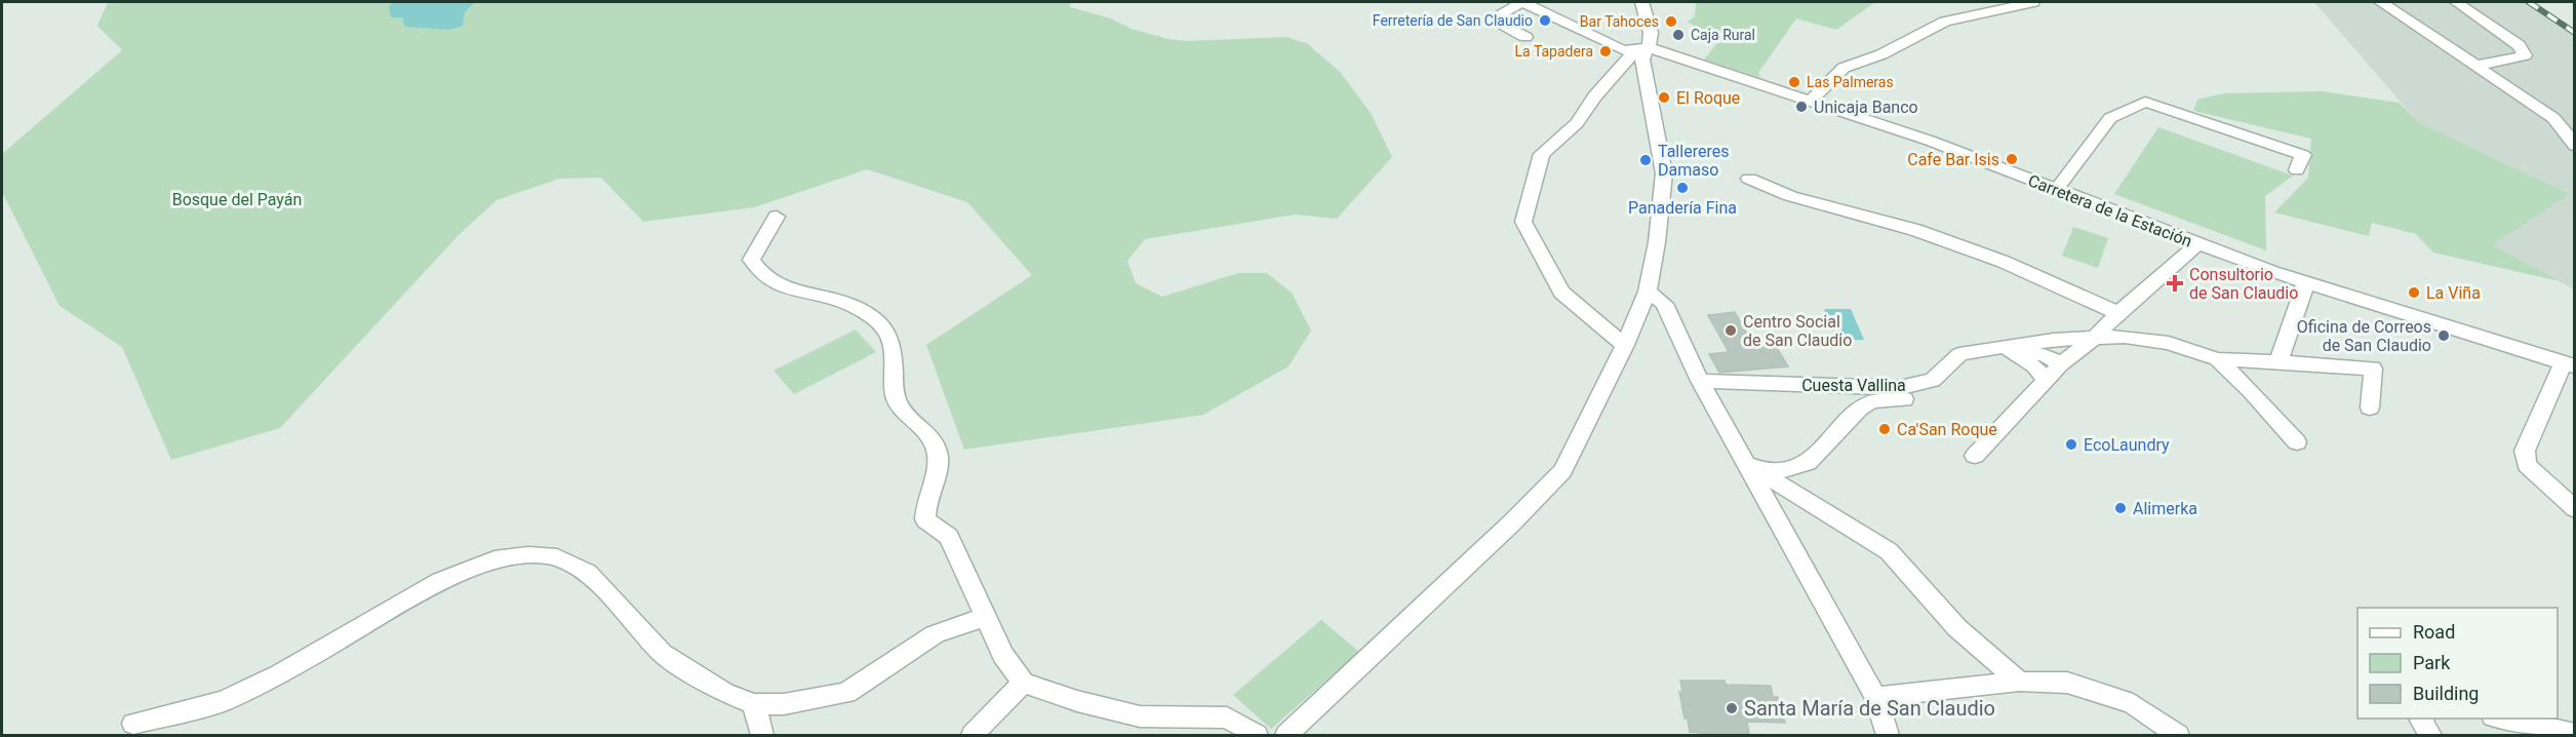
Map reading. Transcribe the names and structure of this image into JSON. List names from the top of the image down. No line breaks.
{"streets":{"street":["Carretera de la Estación","Cuesta Vallina"]},"parks":["Bosque del Payán"],"places":{"other":["Ferretería de San Claudio","Bar Tahoces","Caja Rural","La Tapadera","Las Palmeras","El Roque","Unicaja Banco","Cafe Bar Isis","Tallereres Damaso","Panadería Fina","La Viña","Centro Social de San Claudio","Oficina de Correos de San Claudio","Ca'San Roque","EcoLaundry","Alimerka","Santa María de San Claudio"],"health":["Consultorio de San Claudio"]},"legend":["Road","Park","Building"]}
